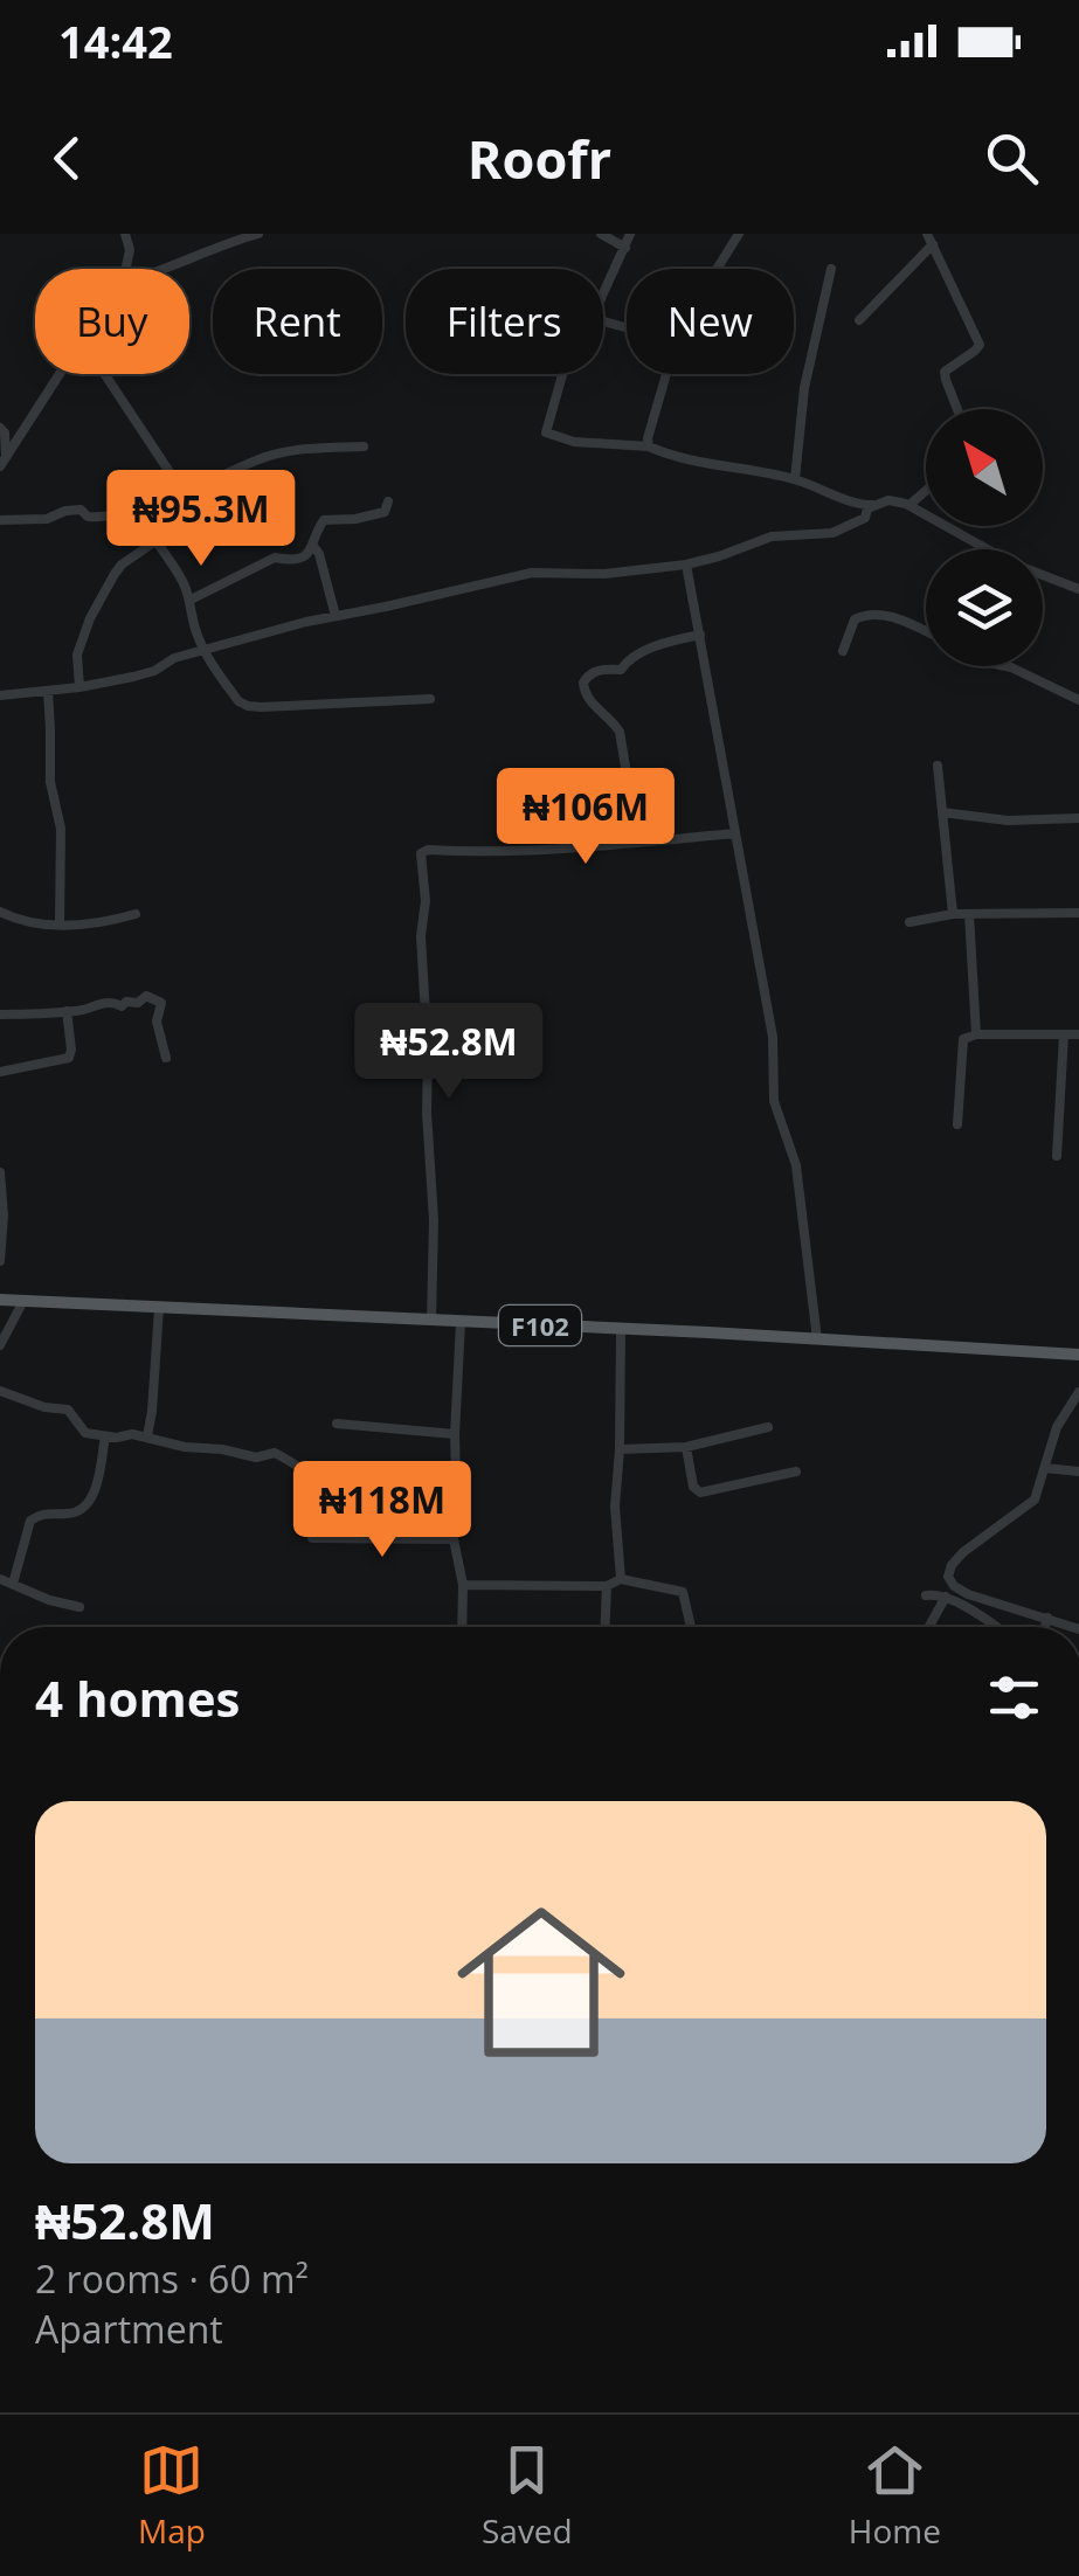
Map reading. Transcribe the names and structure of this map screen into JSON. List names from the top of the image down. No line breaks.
{"streets":{"main road":["F102"]},"north":"top left","page":{"status":"14:42","header":"Roofr","chip":["Buy","Rent","Filters","New"],"price":["₦95.3M","₦106M","₦52.8M","₦118M"],"heading":"4 homes","list":[{"name":"₦52.8M","note":"2 rooms · 60 m² · Apartment"}],"tabs":["Map","Saved","Home"]}}
